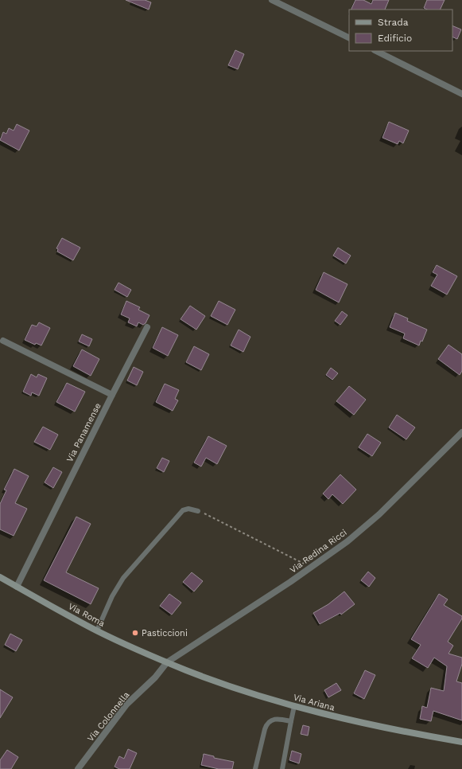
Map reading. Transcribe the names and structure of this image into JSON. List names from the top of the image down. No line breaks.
{"streets":{"main road":["Via Roma","Via Ariana"],"street":["Via Panamense","Via Redina Ricci","Via Colonnella"]},"crossings":[["Via Panamense","Via Roma"],["Via Redina Ricci","Via Roma"],["Via Redina Ricci","Via Ariana"],["Via Redina Ricci","Via Colonnella"],["Via Roma","Via Ariana"],["Via Roma","Via Colonnella"],["Via Ariana","Via Colonnella"]],"places":["Pasticcioni"],"legend":["Strada","Edificio"]}
